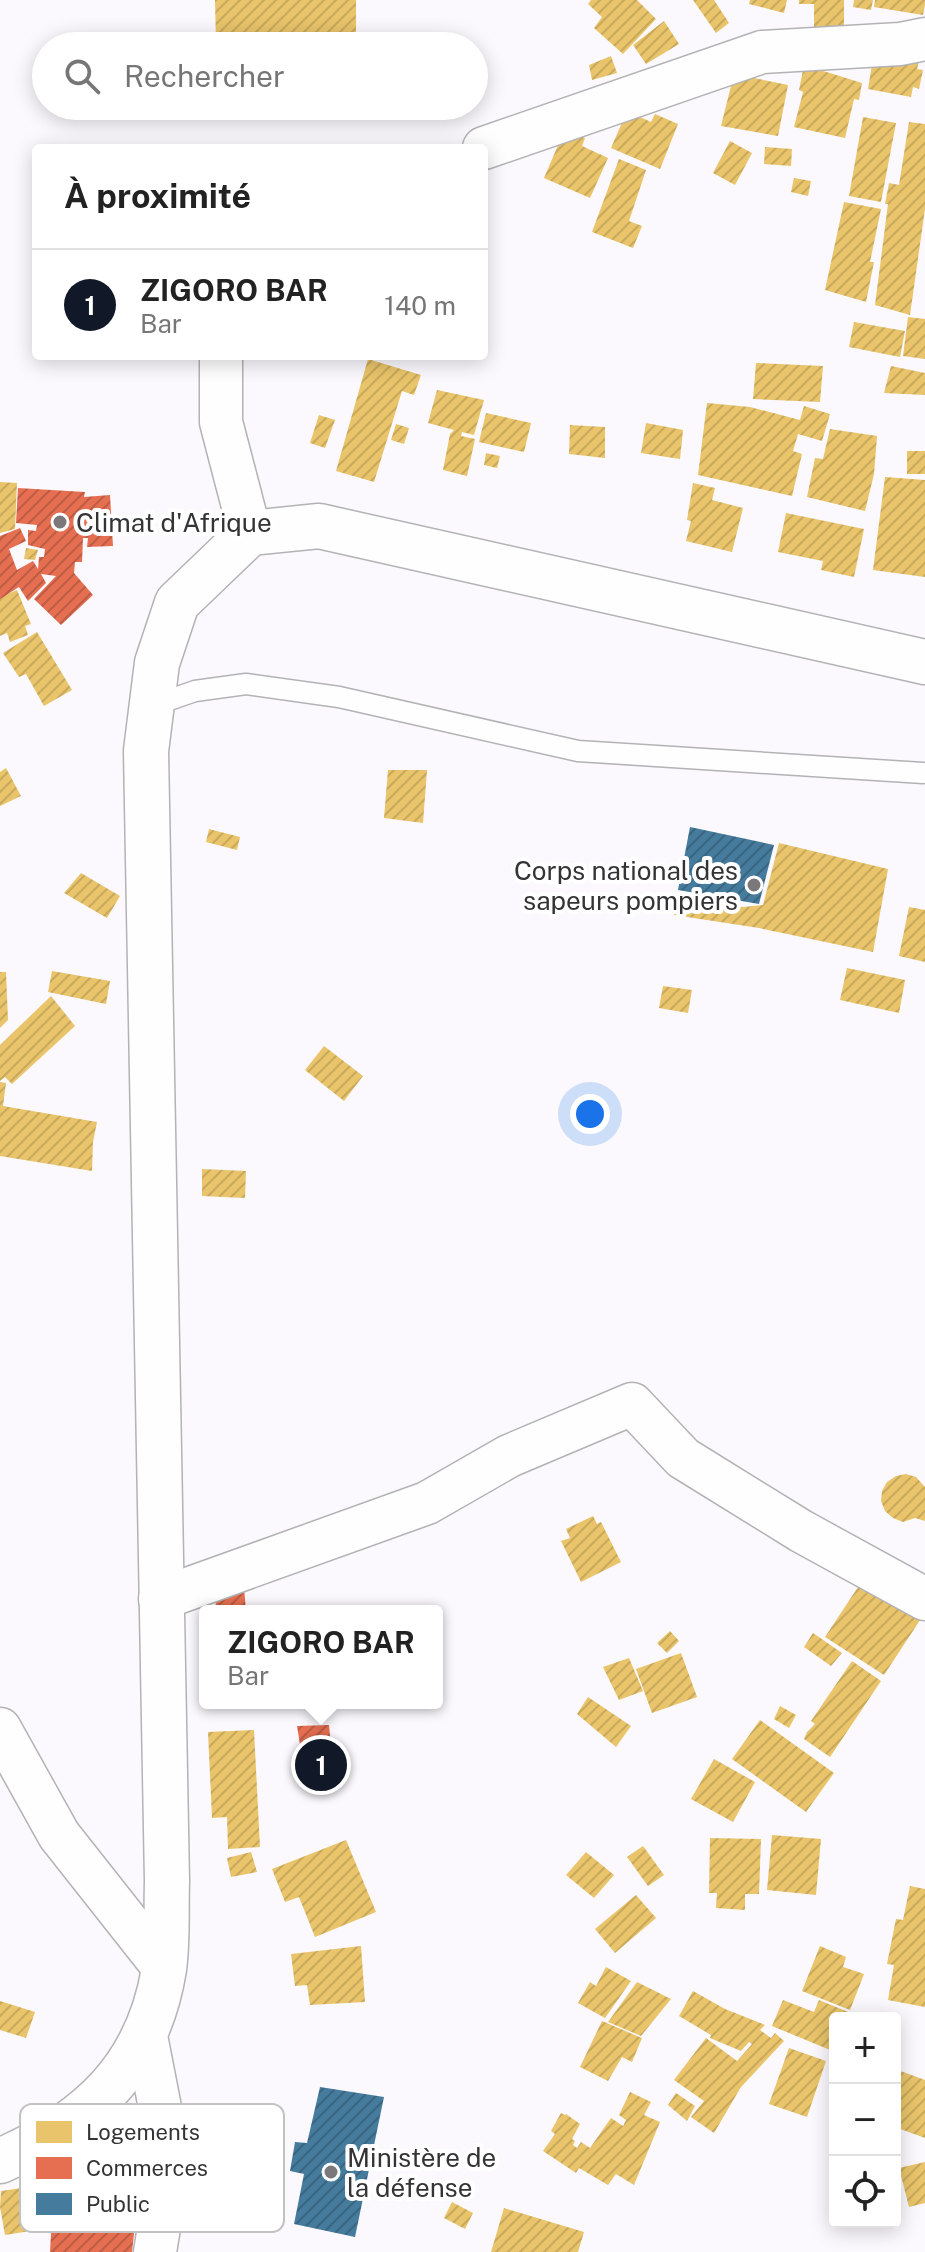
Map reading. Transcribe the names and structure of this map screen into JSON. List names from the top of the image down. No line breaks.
{"places":["Climat d'Afrique","Corps national des sapeurs pompiers","Ministère de la défense"],"legend":["Logements","Commerces","Public"],"page":{"search":"Rechercher","heading":"À proximité","list":[{"mark":"1","name":"ZIGORO BAR","note":"Bar","value":"140 m"}],"popup":["ZIGORO BAR","Bar"],"pins":"1","map_buttons":["+","−"]}}
